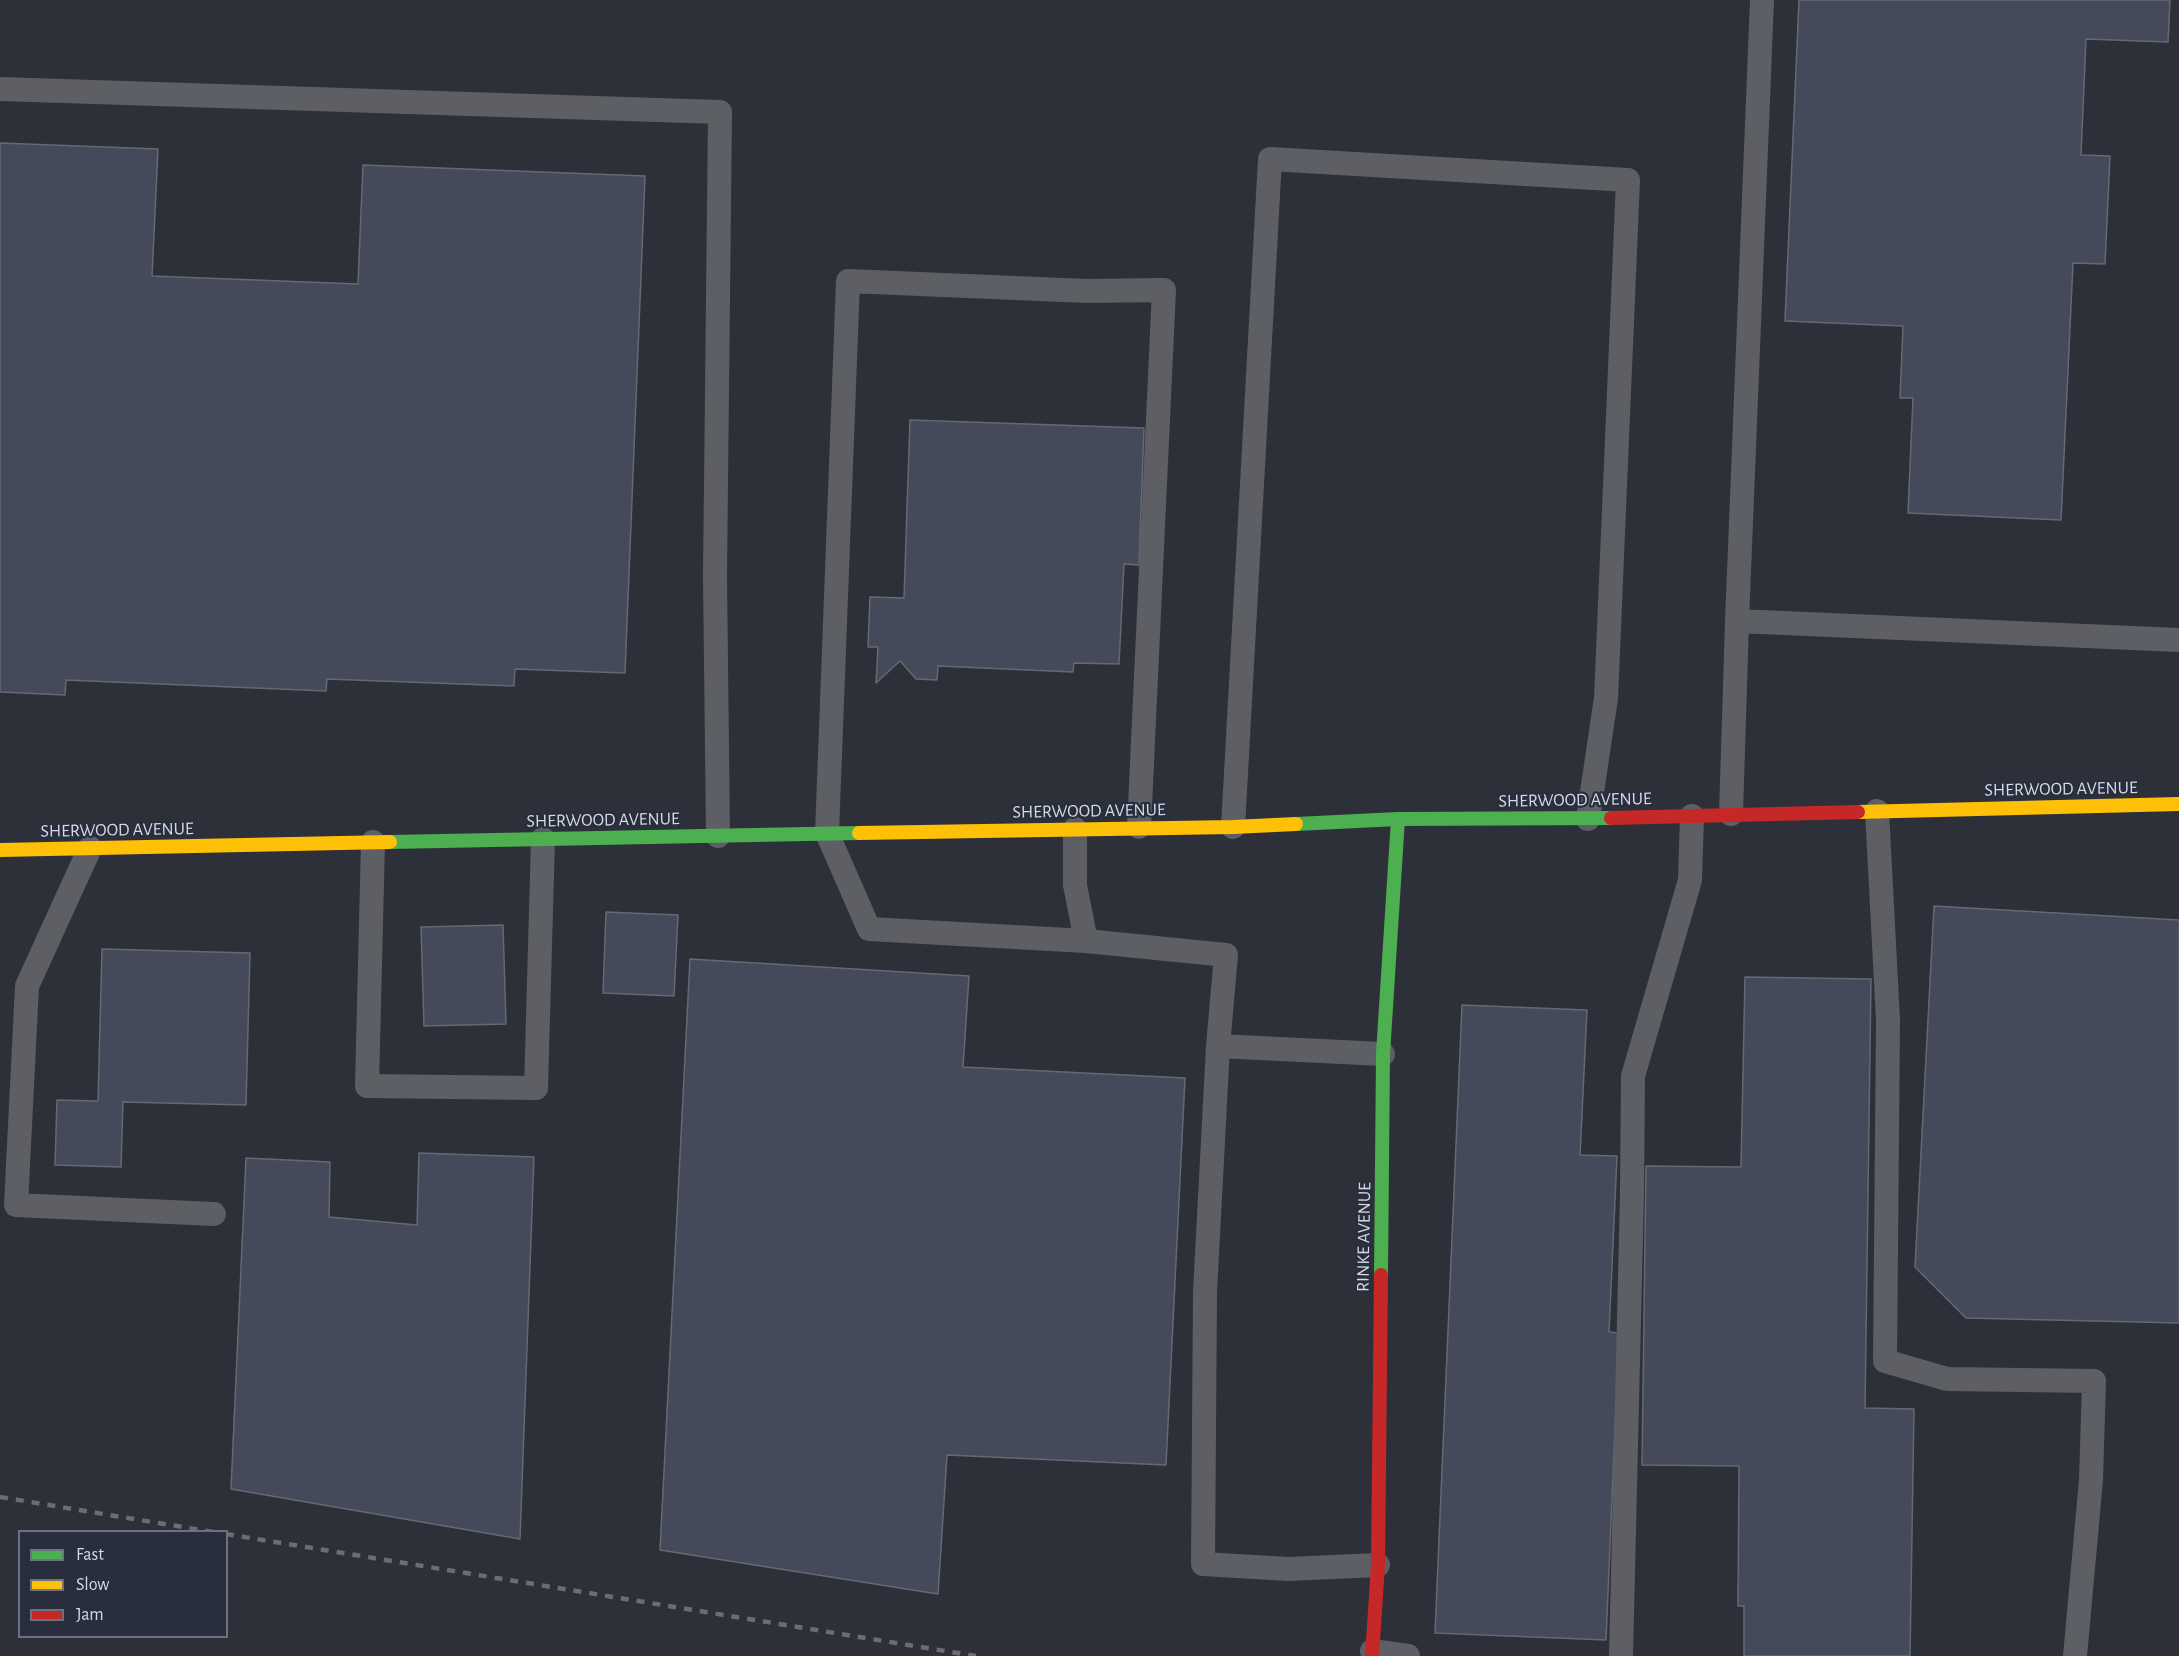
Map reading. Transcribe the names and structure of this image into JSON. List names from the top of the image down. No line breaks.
{"streets":{"street":["SHERWOOD AVENUE","RINKE AVENUE"]},"crossings":[["SHERWOOD AVENUE","RINKE AVENUE"]],"legend":["Fast","Slow","Jam"]}
